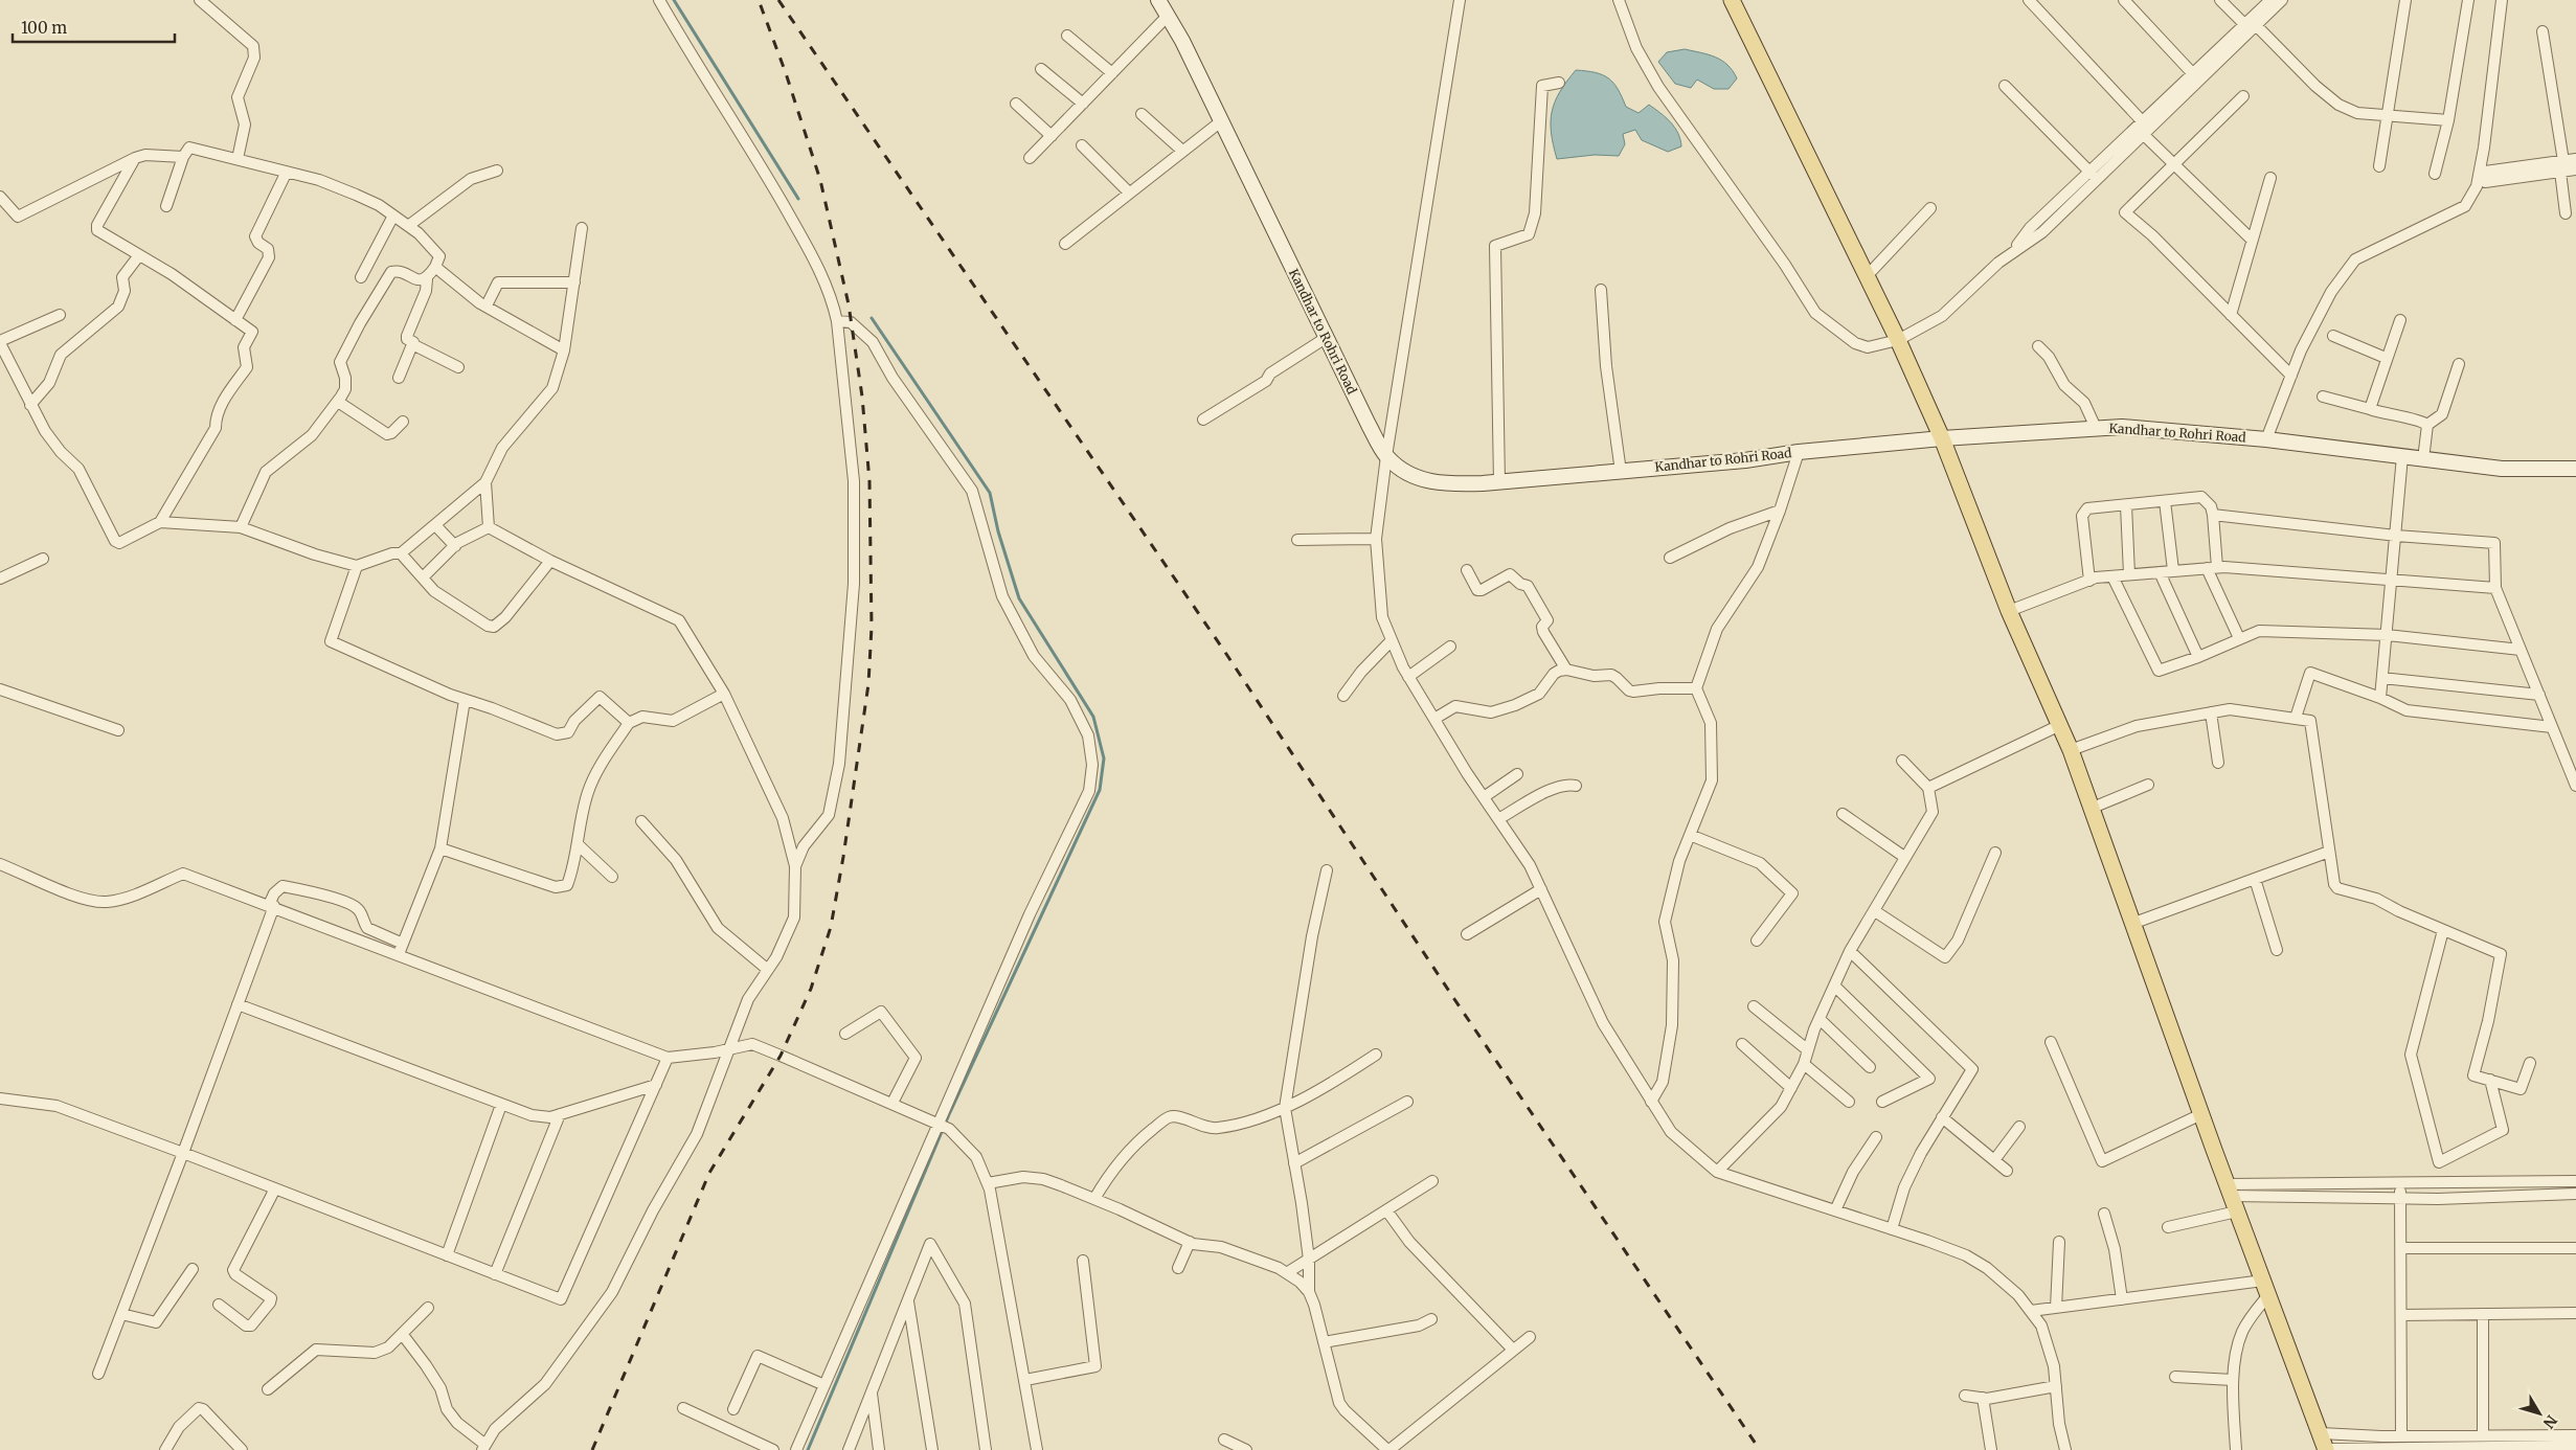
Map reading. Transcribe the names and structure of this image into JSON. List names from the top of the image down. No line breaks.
{"streets":{"street":["Kandhar to Rohri Road"]},"scale_bar":"100 m","north":"bottom right"}
